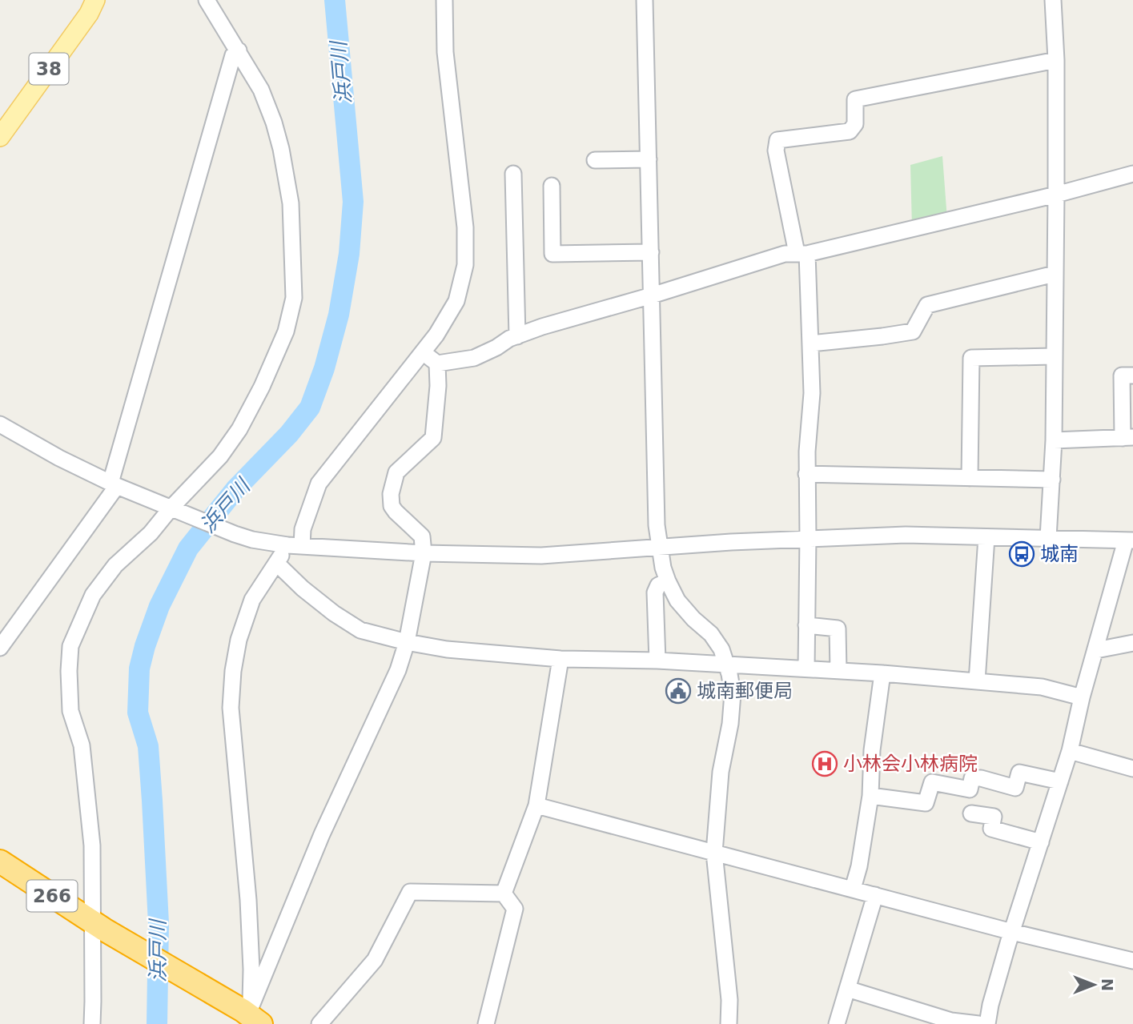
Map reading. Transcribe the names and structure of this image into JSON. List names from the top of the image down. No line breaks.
{"streets":{"highway":["266"],"main road":["38"]},"water":["浜戸川"],"places":{"bus stop":["城南"],"public building":["城南郵便局"],"hospital":["小林会小林病院"]},"north":"right"}
